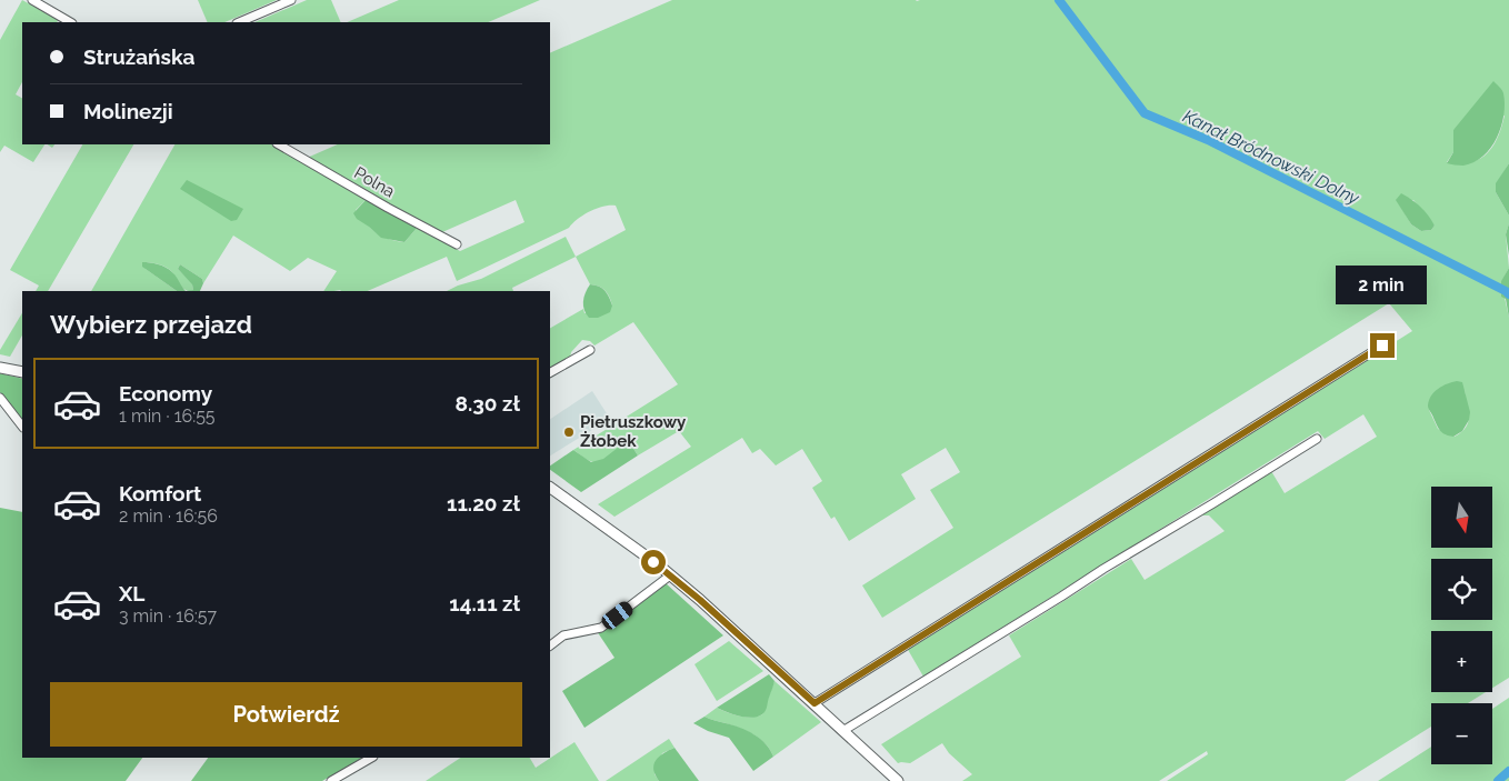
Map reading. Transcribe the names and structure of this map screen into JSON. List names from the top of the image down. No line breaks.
{"streets":{"street":["Polna"]},"water":["Kanał Bródnowski Dolny"],"places":["Pietruszkowy Żłobek"],"north":"bottom","page":{"banner":["Strużańska","Molinezji"],"bubble":"2 min","heading":"Wybierz przejazd","list":[{"name":"Economy","note":"1 min · 16:55","value":"8.30 zł"},{"name":"Komfort","note":"2 min · 16:56","value":"11.20 zł"},{"name":"XL","note":"3 min · 16:57","value":"14.11 zł"}],"map_buttons":["+","−"],"buttons":"Potwierdź"}}
